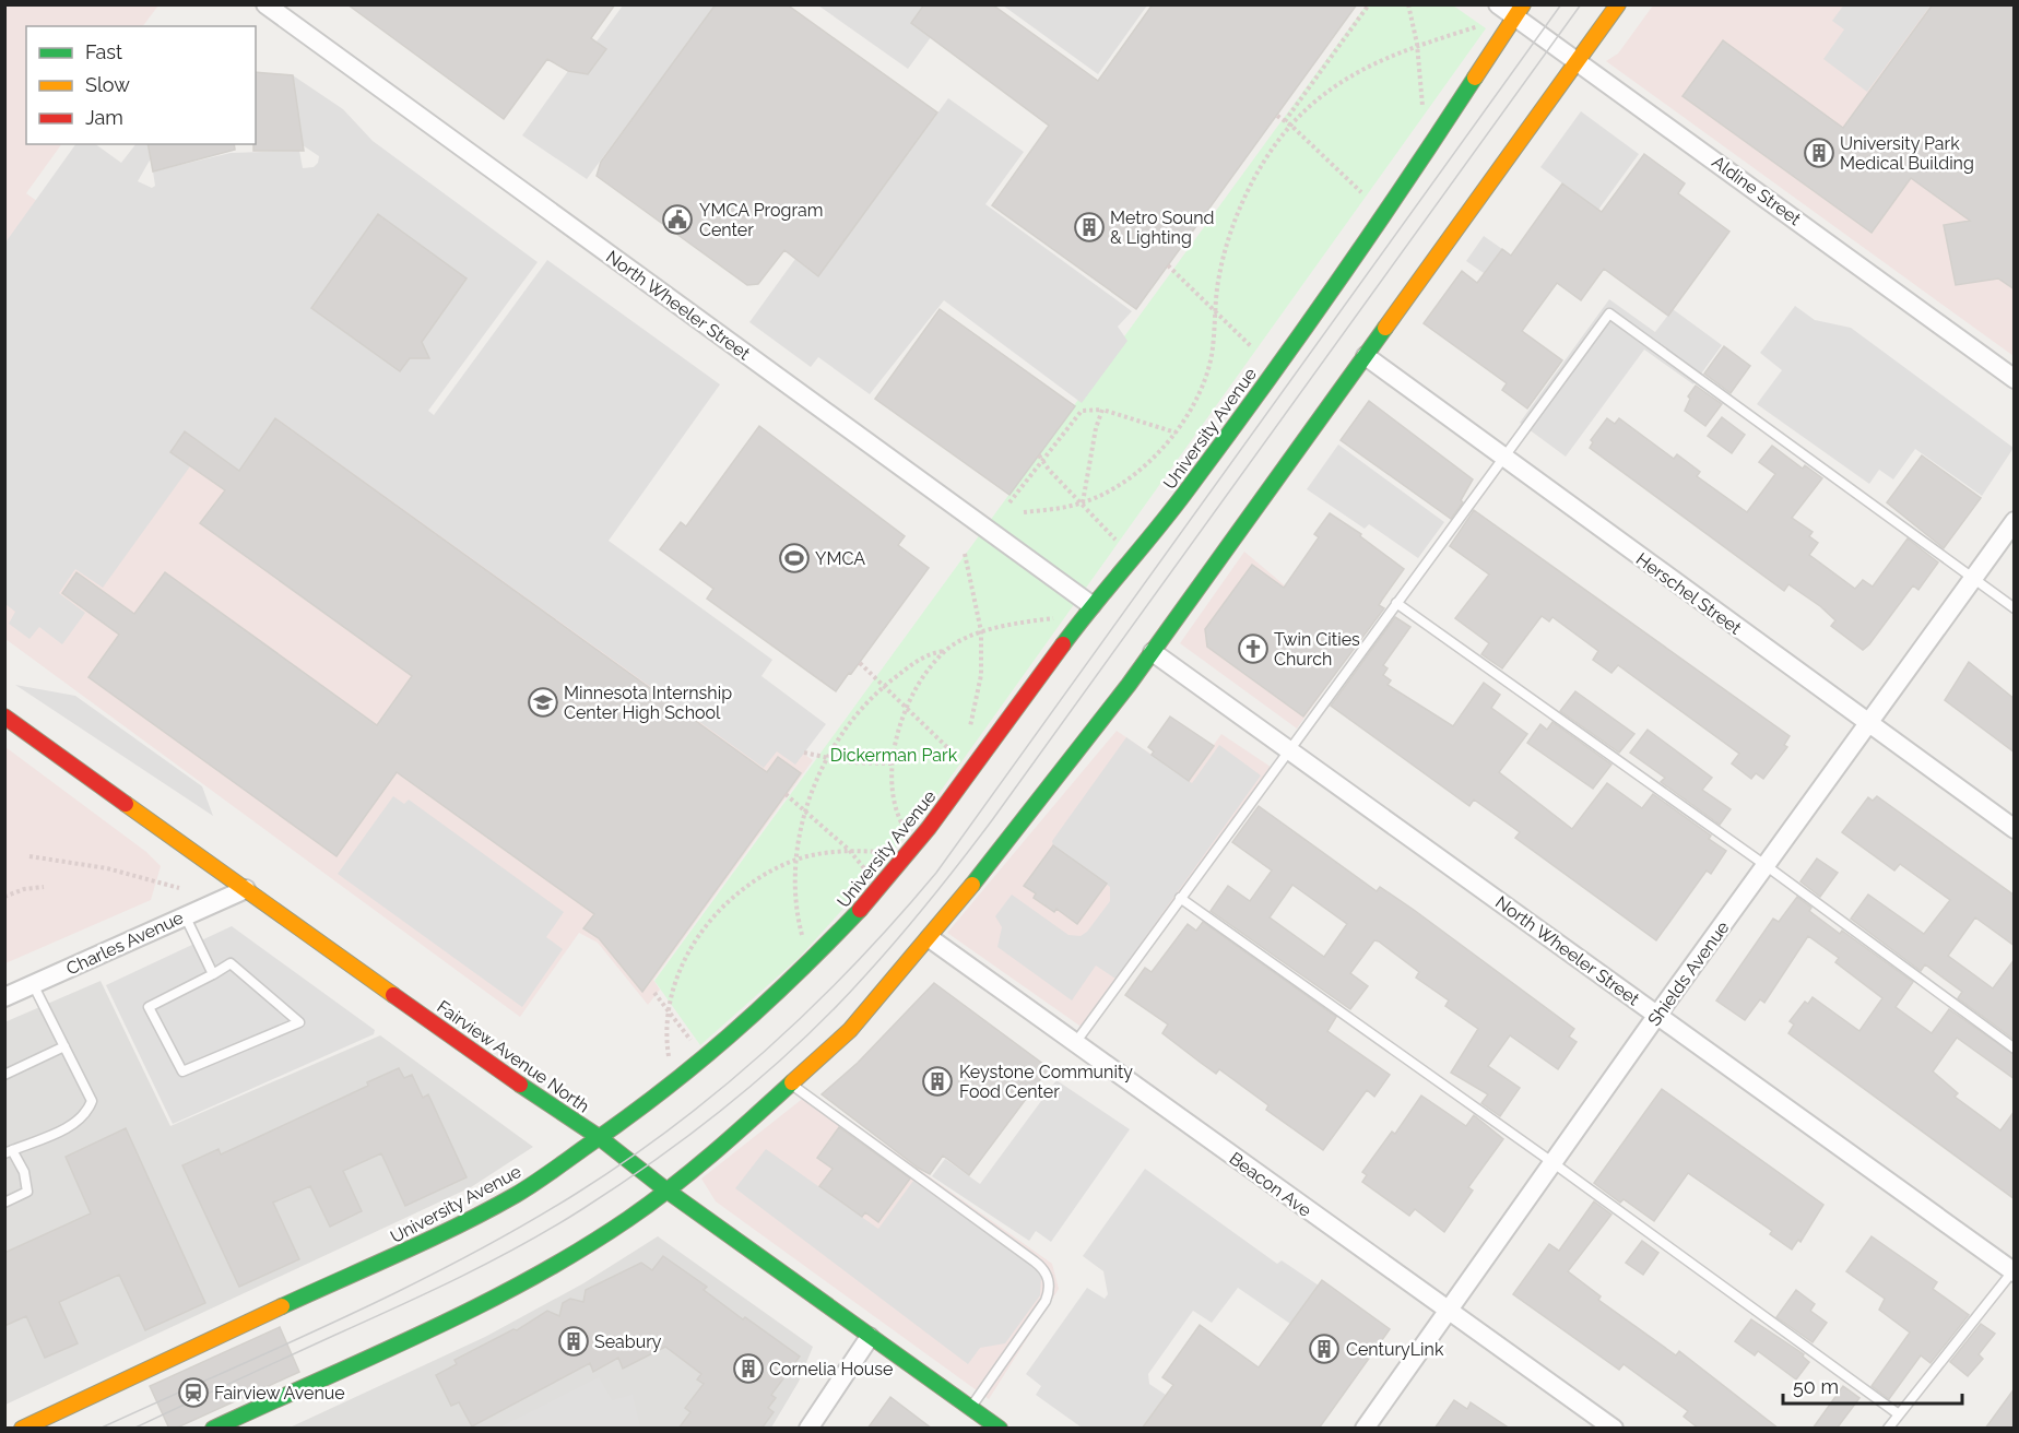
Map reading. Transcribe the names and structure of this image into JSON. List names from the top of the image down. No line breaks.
{"streets":{"main road":["University Avenue","Fairview Avenue North"],"street":["Aldine Street","North Wheeler Street","Herschel Street","Charles Avenue","Shields Avenue","Beacon Ave"]},"crossings":[["Aldine Street","University Avenue"],["North Wheeler Street","University Avenue"],["North Wheeler Street","Shields Avenue"],["University Avenue","Fairview Avenue North"],["Herschel Street","Shields Avenue"],["Charles Avenue","Fairview Avenue North"],["Shields Avenue","Beacon Ave"]],"parks":["Dickerman Park"],"places":{"building":["University Park Medical Building","Metro Sound & Lighting","Keystone Community Food Center","Seabury","CenturyLink","Cornelia House"],"public building":["YMCA Program Center"],"sports":["YMCA"],"church":["Twin Cities Church"],"school or university":["Minnesota Internship Center High School"],"station":["Fairview Avenue"]},"legend":["Fast","Slow","Jam"],"scale_bar":"50 m"}
